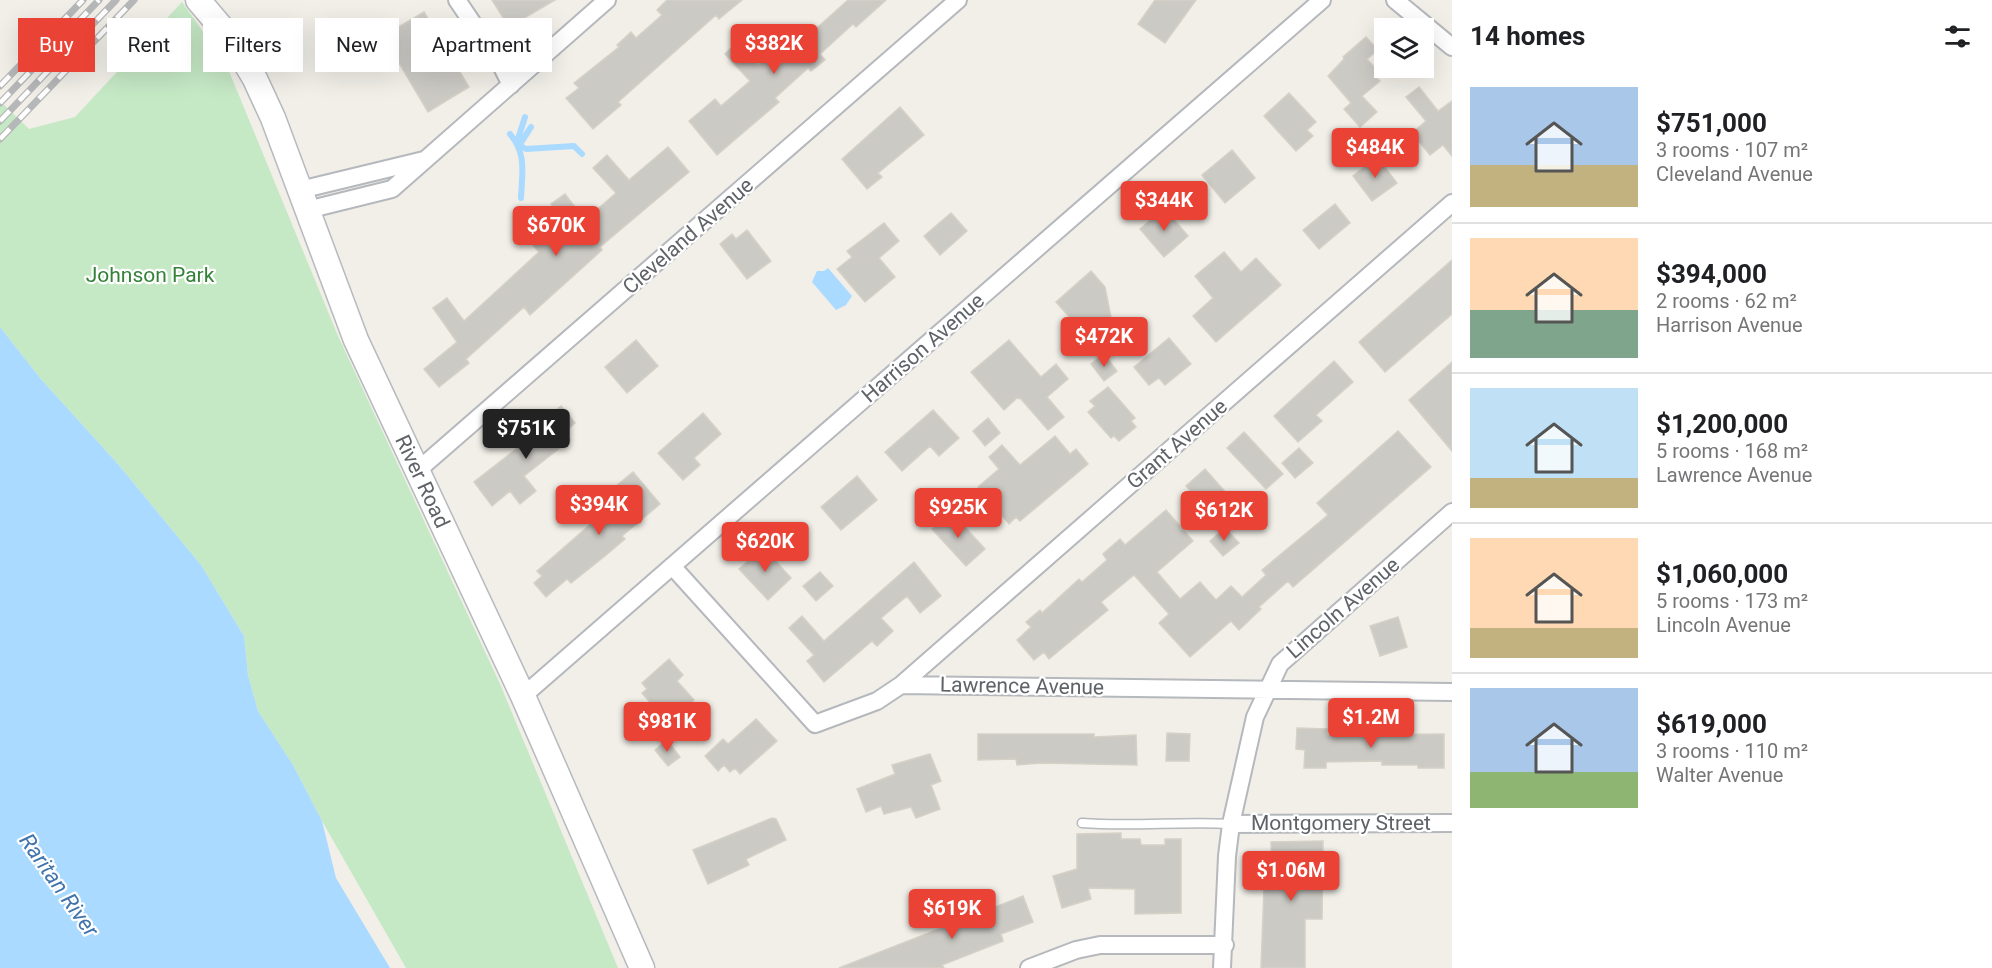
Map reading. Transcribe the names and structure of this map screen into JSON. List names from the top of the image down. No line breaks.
{"streets":{"street":["Cleveland Avenue","Harrison Avenue","Grant Avenue","River Road","Lincoln Avenue","Lawrence Avenue","Montgomery Street"]},"crossings":[["Cleveland Avenue","River Road"],["Harrison Avenue","River Road"],["Grant Avenue","Lawrence Avenue"],["Lincoln Avenue","Lawrence Avenue"],["Lincoln Avenue","Montgomery Street"]],"water":["Raritan River"],"parks":["Johnson Park"],"page":{"heading":"14 homes","chip":["Buy","Rent","Filters","New","Apartment"],"price":["$382K","$484K","$344K","$670K","$472K","$751K","$394K","$925K","$612K","$620K","$1.2M","$981K","$1.06M","$619K"],"list":[{"name":"$751,000","note":"3 rooms · 107 m² · Cleveland Avenue"},{"name":"$394,000","note":"2 rooms · 62 m² · Harrison Avenue"},{"name":"$1,200,000","note":"5 rooms · 168 m² · Lawrence Avenue"},{"name":"$1,060,000","note":"5 rooms · 173 m² · Lincoln Avenue"},{"name":"$619,000","note":"3 rooms · 110 m² · Walter Avenue"}]}}
